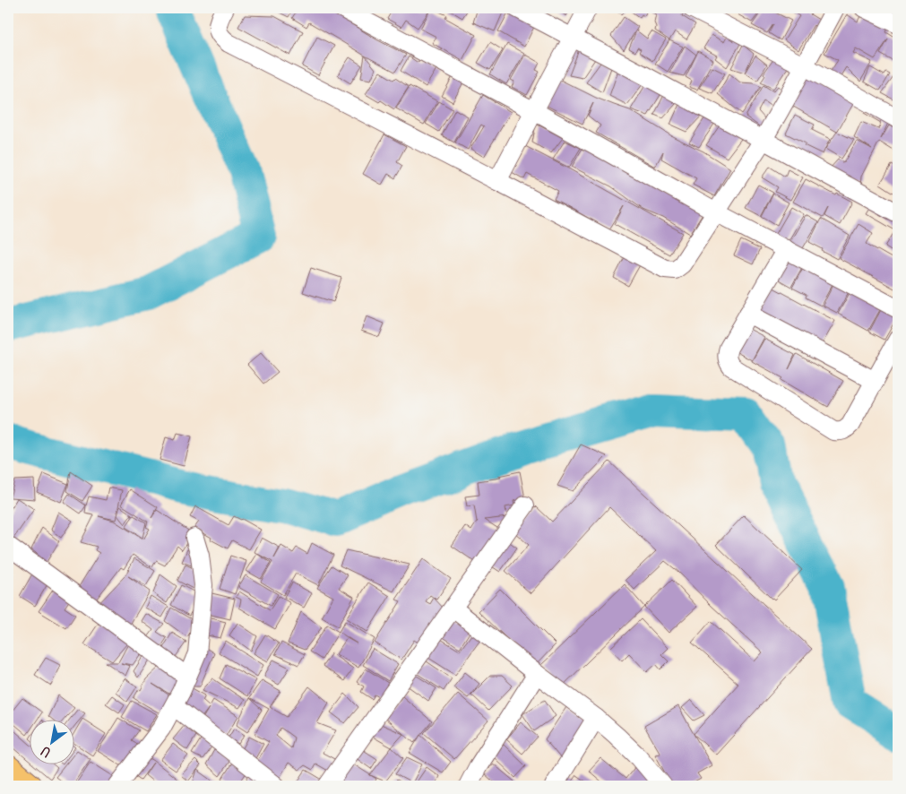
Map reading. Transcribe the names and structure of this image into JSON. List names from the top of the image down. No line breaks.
{"north":"bottom left"}
